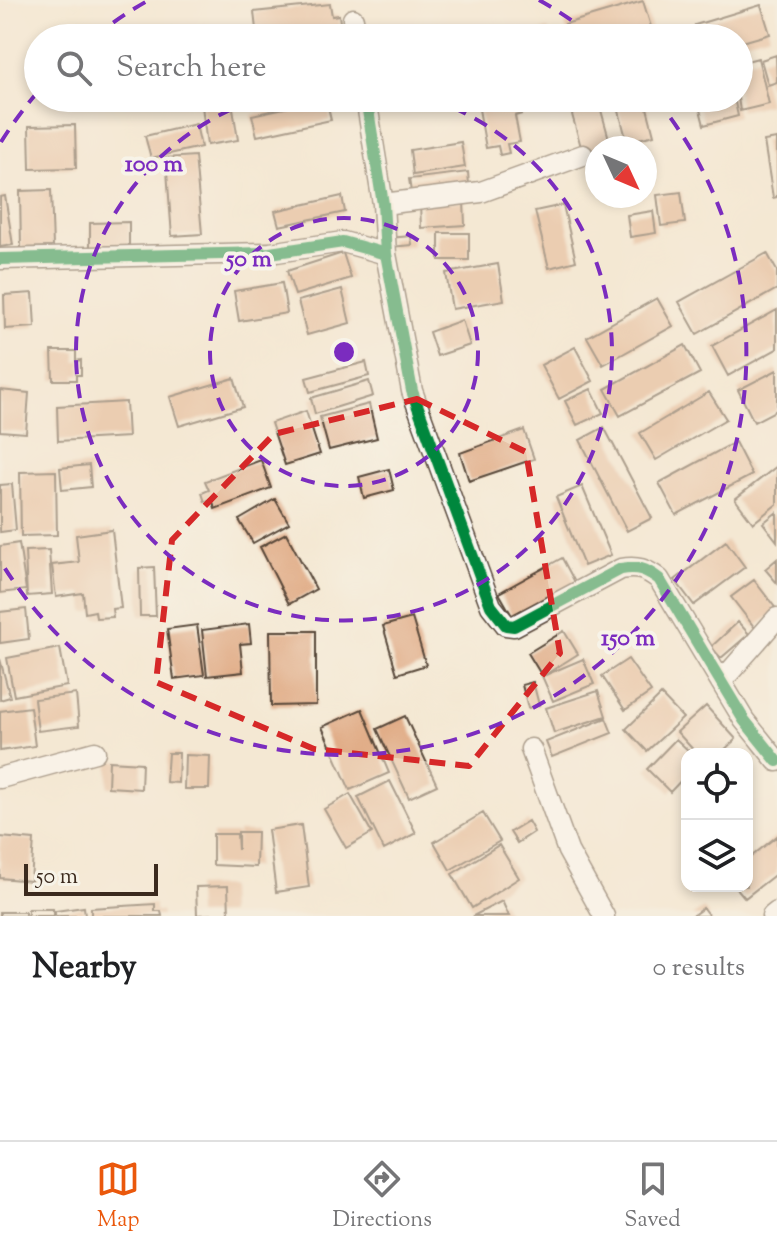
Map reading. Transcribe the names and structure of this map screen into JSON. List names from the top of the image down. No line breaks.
{"scale_bar":"50 m","north":"bottom right","page":{"search":"Search here","scale":"50 m","heading":["Nearby","0 results"],"nav":["Map","Directions","Saved"]},"rings":["100 m","50 m","150 m"]}
